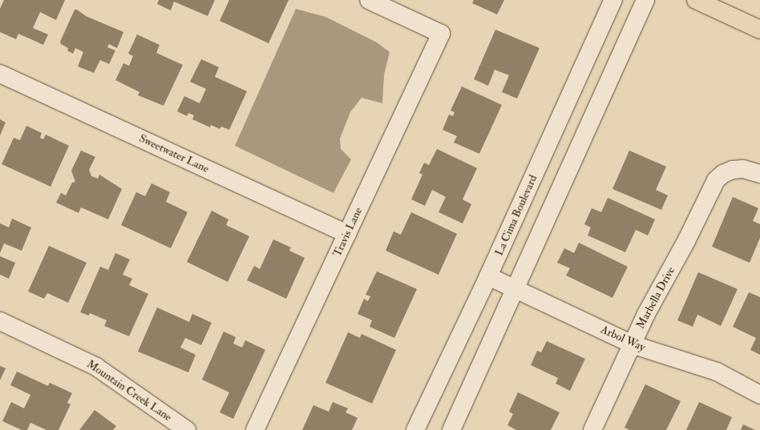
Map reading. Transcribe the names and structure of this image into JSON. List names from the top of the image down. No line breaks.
{"streets":{"street":["Sweetwater Lane","La Cima Boulevard","Travis Lane","Marbella Drive","Arbol Way","Mountain Creek Lane"]},"crossings":[["Sweetwater Lane","Travis Lane"],["La Cima Boulevard","Arbol Way"],["Marbella Drive","Arbol Way"]]}
